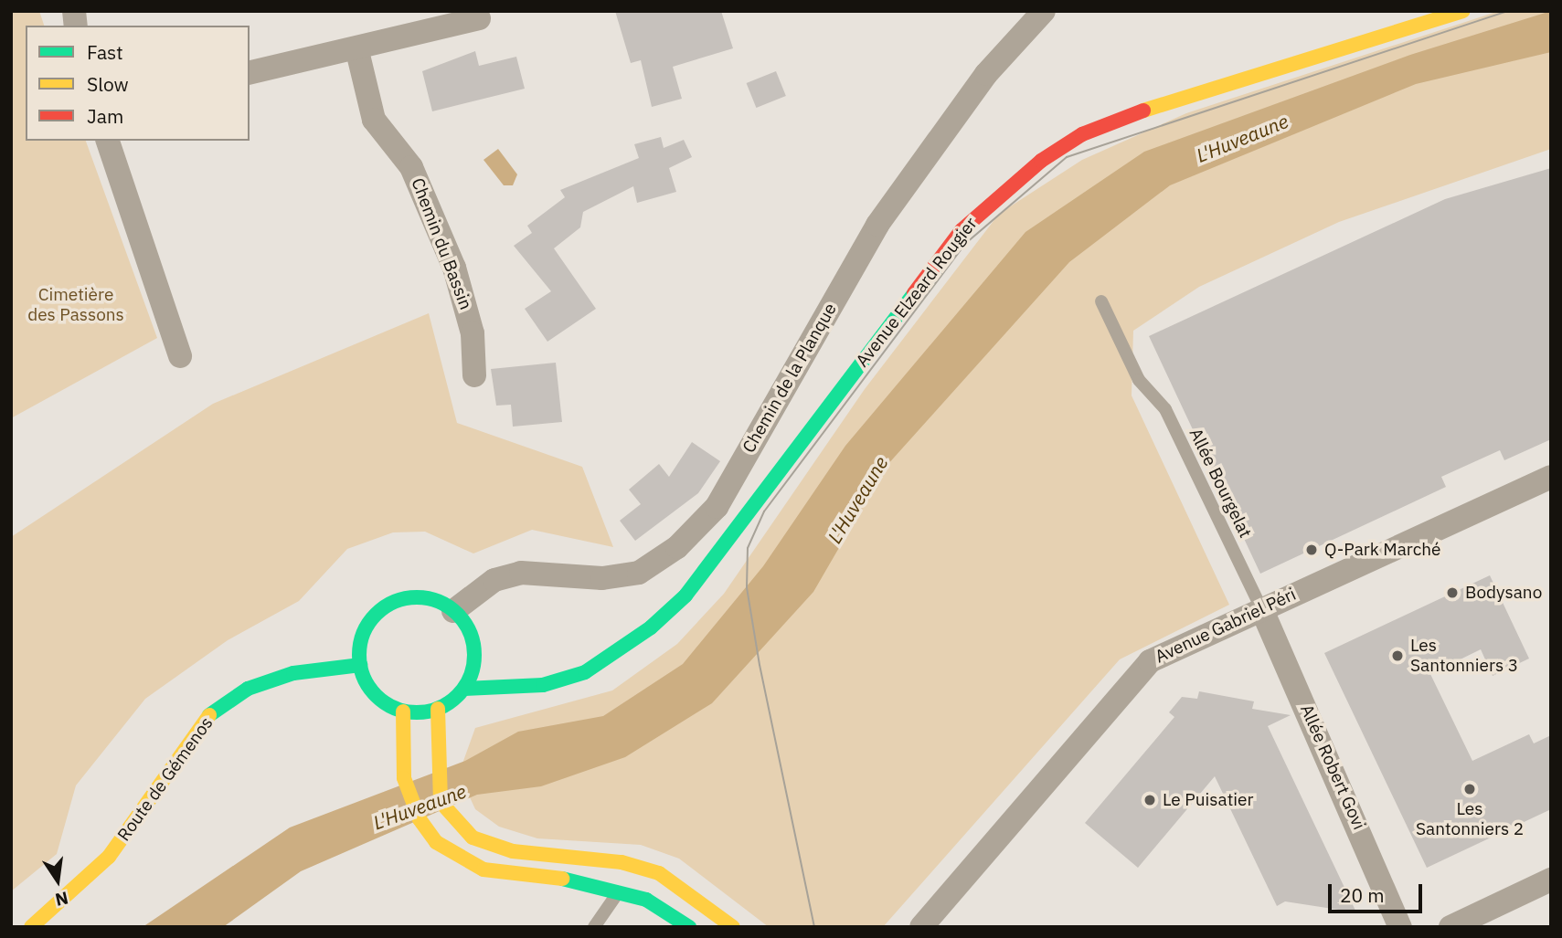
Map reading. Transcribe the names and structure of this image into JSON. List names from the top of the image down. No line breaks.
{"streets":{"main road":["Avenue Elzeard Rougier","Route de Gémenos"],"street":["Chemin du Bassin","Chemin de la Planque","Avenue Gabriel Péri","Allée Robert Govi"],"lane":["Allée Bourgelat"]},"crossings":[["Avenue Elzeard Rougier","Chemin de la Planque"],["Avenue Elzeard Rougier","Route de Gémenos"],["Chemin de la Planque","Route de Gémenos"],["Allée Bourgelat","Avenue Gabriel Péri"],["Allée Bourgelat","Allée Robert Govi"],["Avenue Gabriel Péri","Allée Robert Govi"]],"water":["L'Huveaune"],"parks":["Cimetière des Passons"],"places":["Q-Park Marché","Bodysano","Les Santonniers 3","Les Santonniers 2","Le Puisatier"],"legend":["Fast","Slow","Jam"],"scale_bar":"20 m","north":"bottom"}
